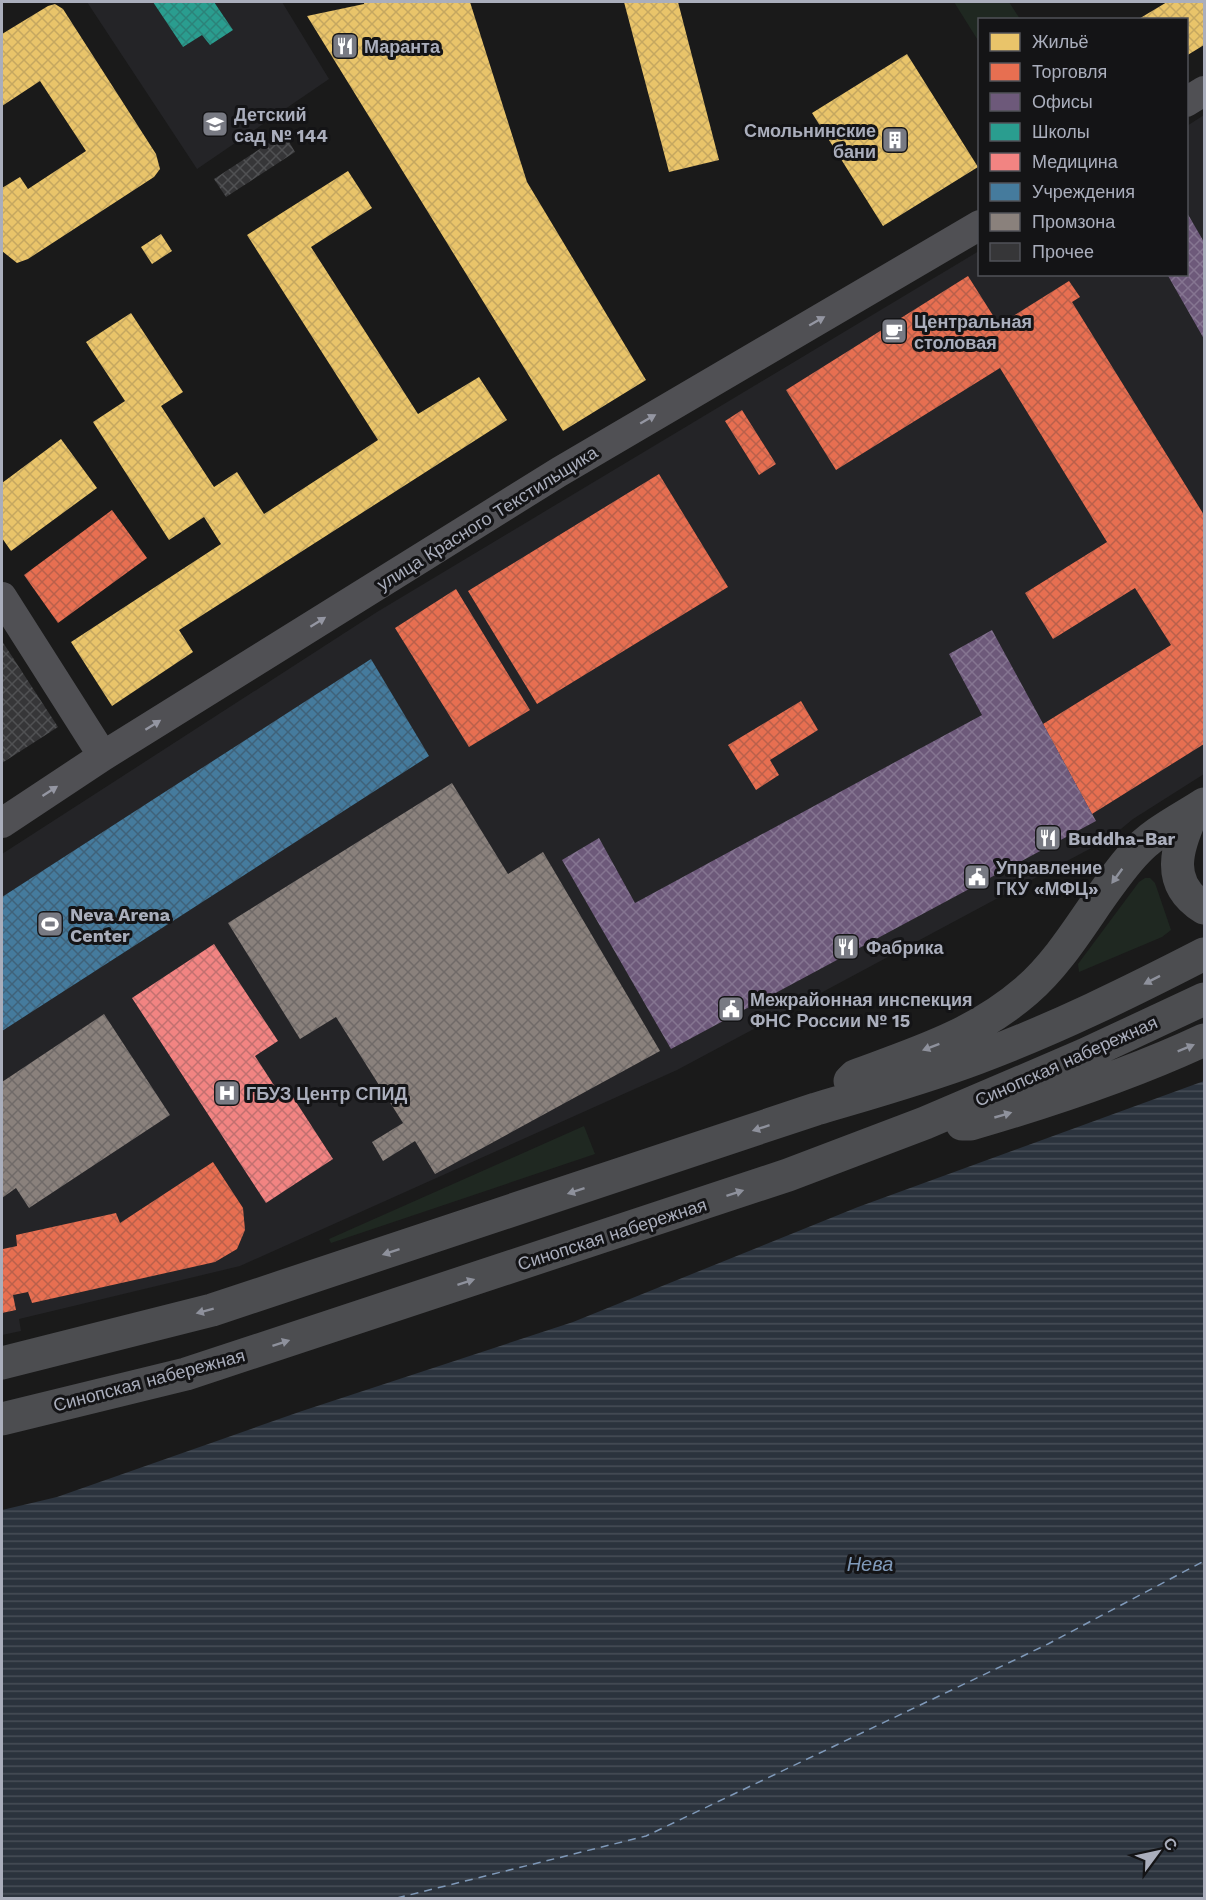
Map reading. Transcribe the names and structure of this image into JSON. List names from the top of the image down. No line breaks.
{"streets":{"main road":["Синопская набережная"],"street":["улица Красного Текстильщика"]},"one_way":["улица Красного Текстильщика"],"water":["Нева"],"places":{"restaurant":["Маранта","Buddha-Bar","Фабрика"],"school or university":["Детский сад № 144"],"building":["Смольнинские бани"],"cafe":["Центральная столовая"],"public building":["Управление ГКУ «МФЦ»","Межрайонная инспекция ФНС России № 15"],"sports":["Neva Arena Center"],"hospital":["ГБУЗ Центр СПИД"]},"legend":["Жильё","Торговля","Офисы","Школы","Медицина","Учреждения","Промзона","Прочее"],"north":"top right"}
